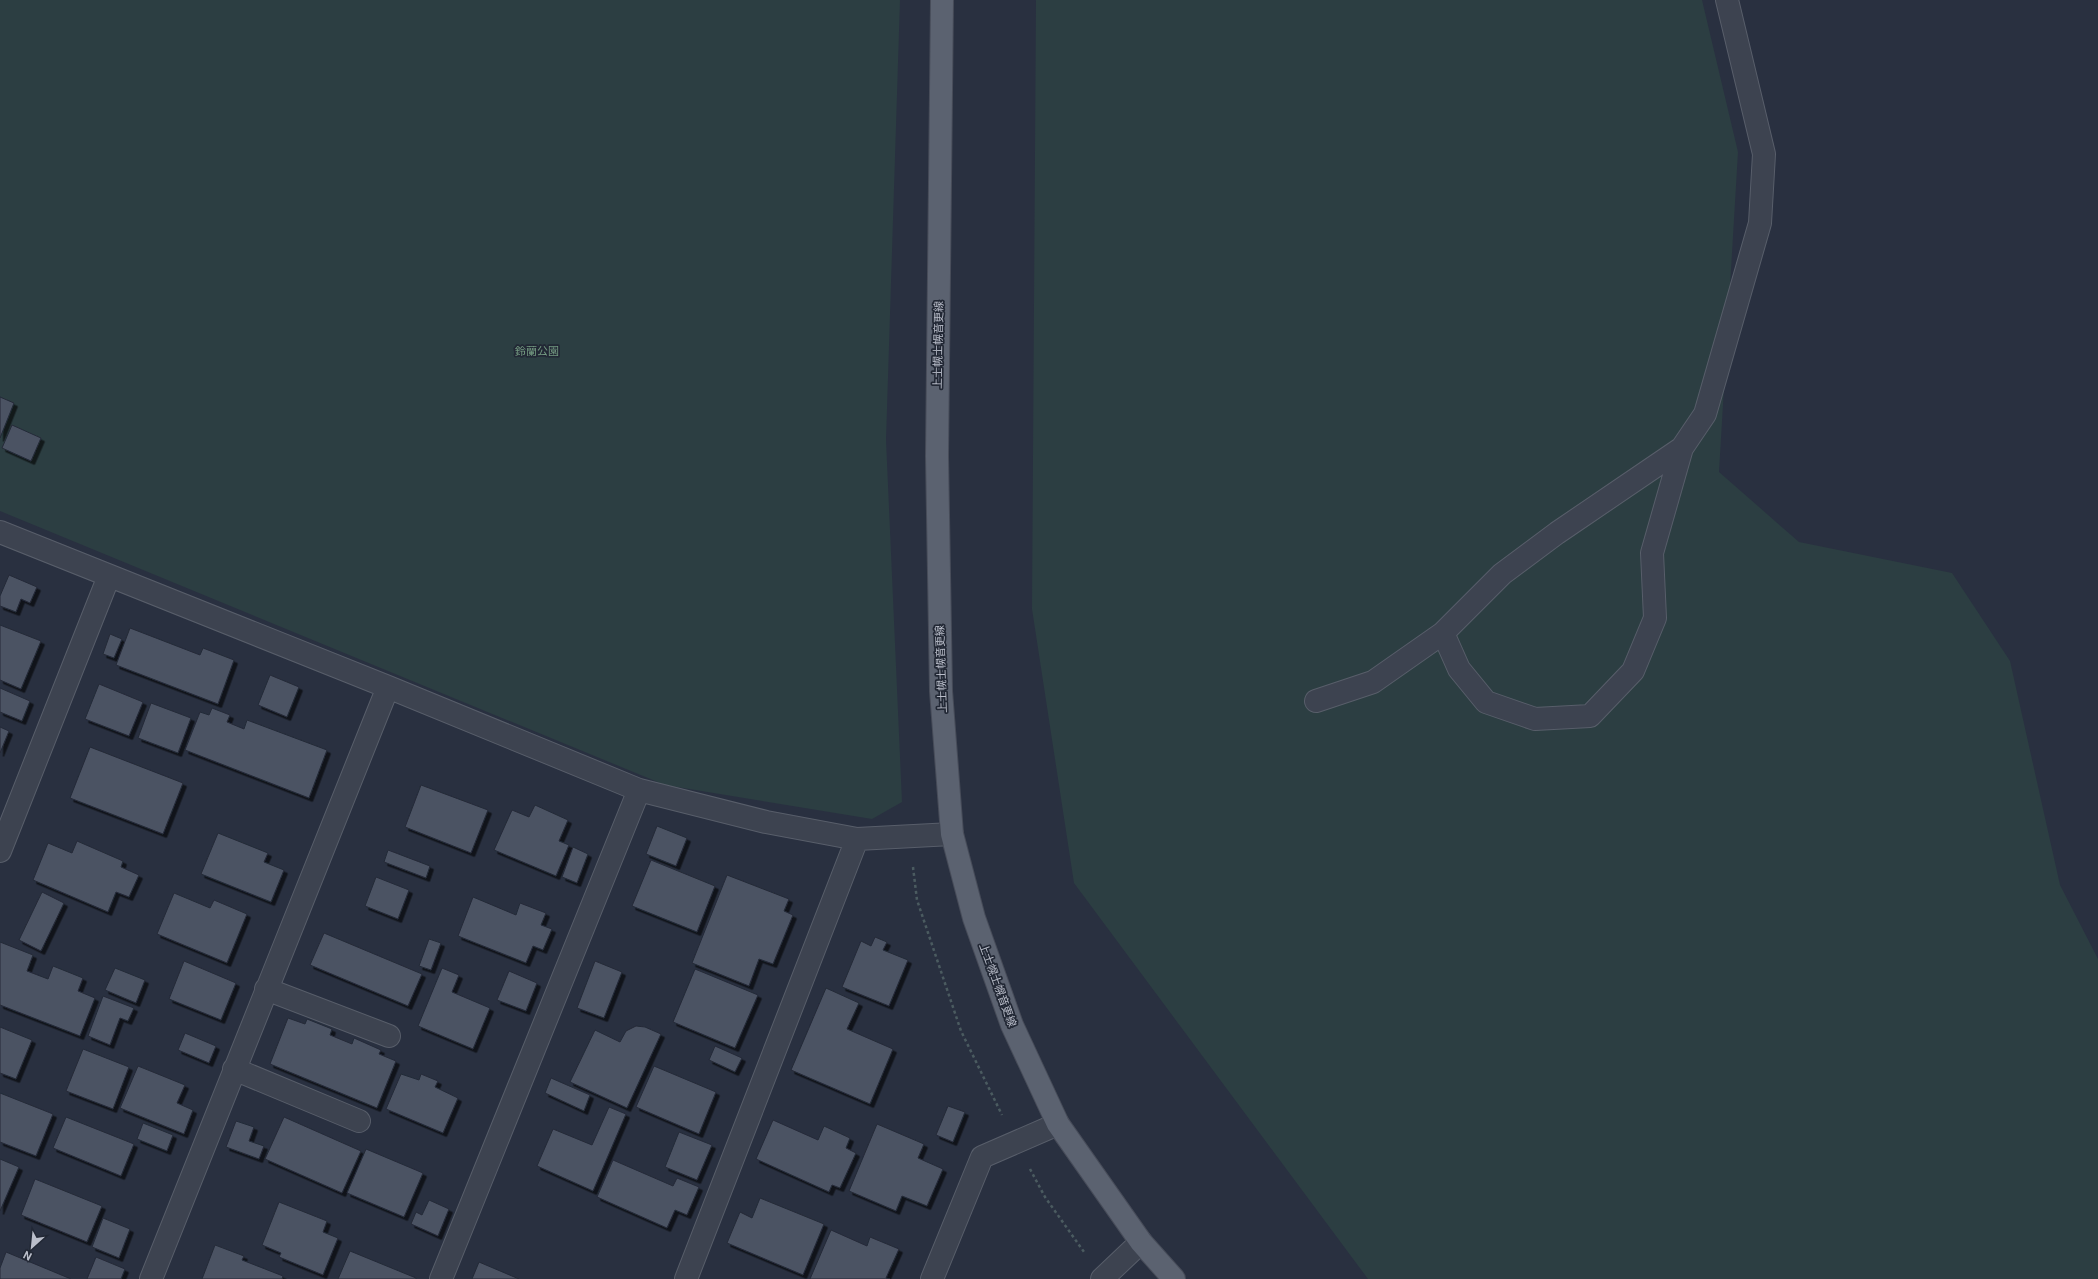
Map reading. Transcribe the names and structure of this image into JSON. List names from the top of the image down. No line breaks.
{"streets":{"main road":["上士幌士幌音更線"]},"parks":["鈴蘭公園"],"north":"bottom left"}
